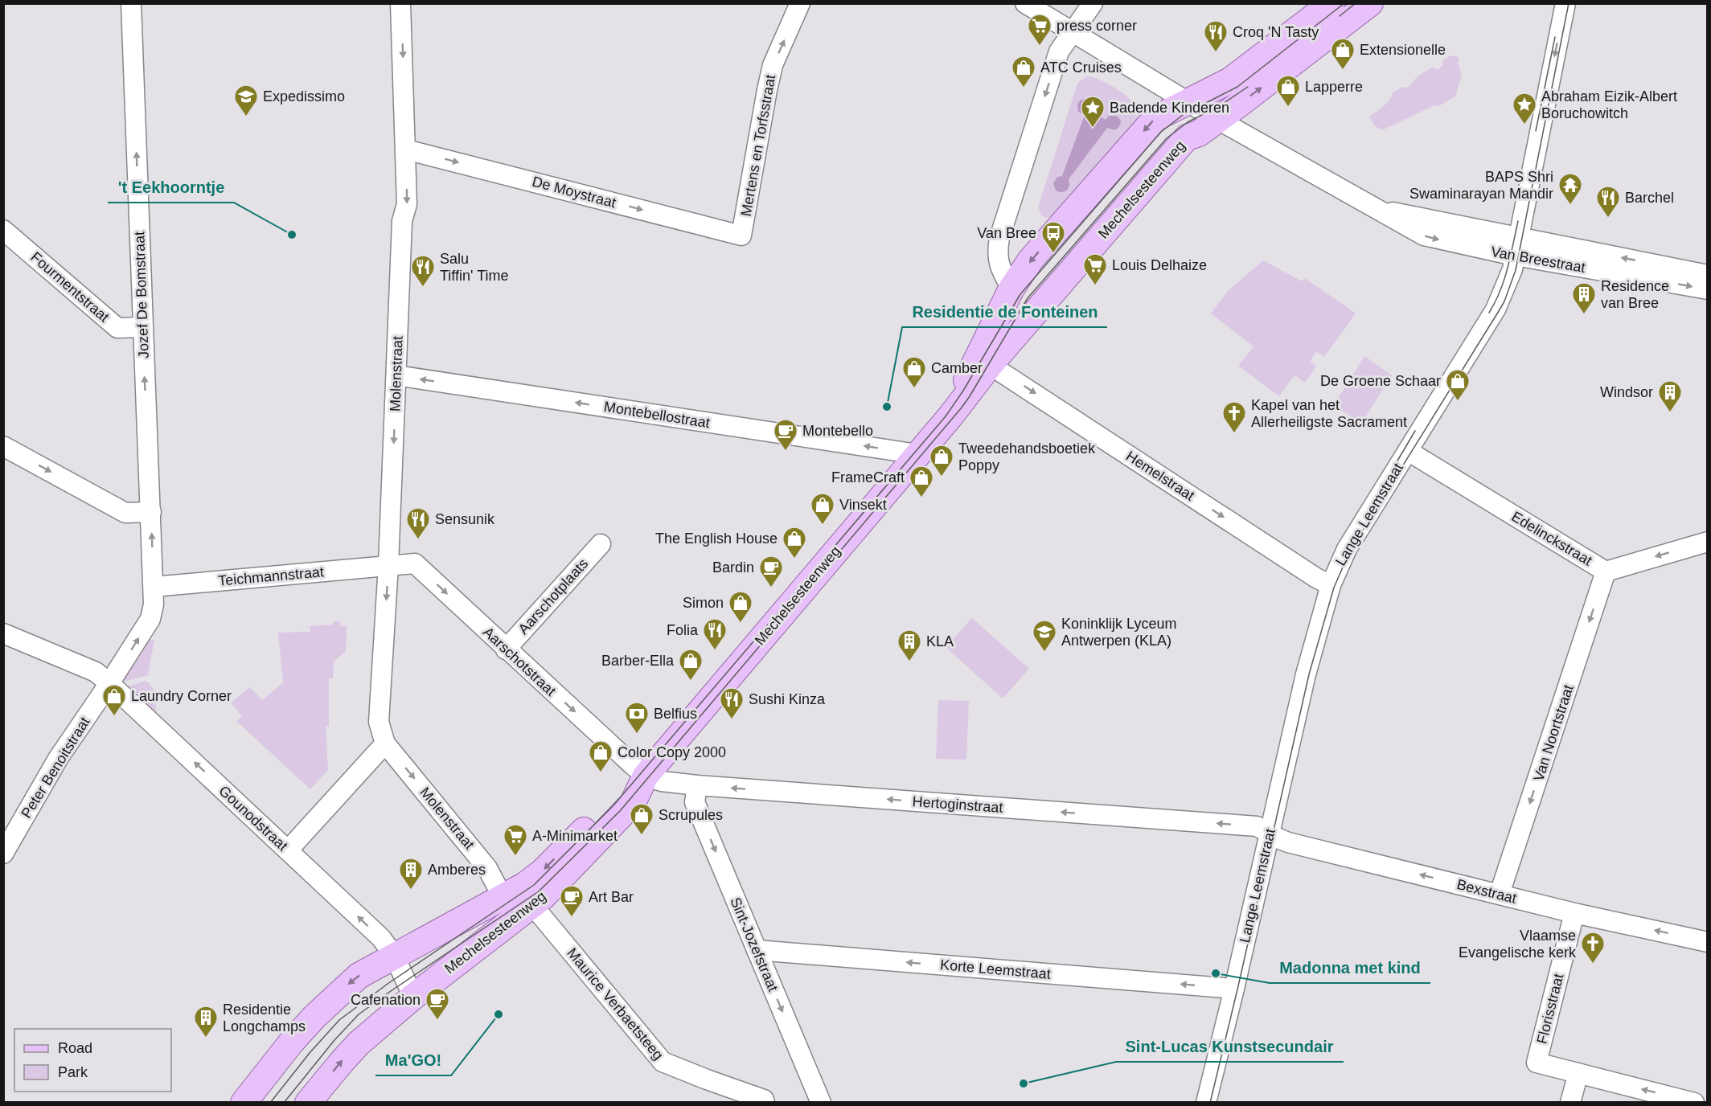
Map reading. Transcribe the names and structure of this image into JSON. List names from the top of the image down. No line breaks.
{"streets":{"main road":["Mechelsesteenweg"],"street":["Mertens en Torfsstraat","De Moystraat","Van Breestraat","Fourmentstraat","Jozef De Bomstraat","Molenstraat","Montebellostraat","Hemelstraat","Lange Leemstraat","Edelinckstraat","Teichmannstraat","Aarschotplaats","Aarschotstraat","Van Noortstraat","Peter Benoitstraat","Hertoginstraat","Gounodstraat","Bexstraat","Sint-Jozefstraat","Korte Leemstraat","Maurice Verbaetsteeg","Florisstraat"]},"crossings":[["Mertens en Torfsstraat","De Moystraat"],["Mechelsesteenweg","Van Breestraat"],["Mechelsesteenweg","Molenstraat"],["Mechelsesteenweg","Montebellostraat"],["Mechelsesteenweg","Hemelstraat"],["Mechelsesteenweg","Aarschotstraat"],["Mechelsesteenweg","Hertoginstraat"],["Mechelsesteenweg","Gounodstraat"],["Mechelsesteenweg","Maurice Verbaetsteeg"],["De Moystraat","Molenstraat"],["Van Breestraat","Lange Leemstraat"],["Fourmentstraat","Jozef De Bomstraat"],["Jozef De Bomstraat","Teichmannstraat"],["Jozef De Bomstraat","Peter Benoitstraat"],["Molenstraat","Montebellostraat"],["Molenstraat","Teichmannstraat"],["Molenstraat","Aarschotstraat"],["Hemelstraat","Lange Leemstraat"],["Lange Leemstraat","Edelinckstraat"],["Lange Leemstraat","Hertoginstraat"],["Lange Leemstraat","Bexstraat"],["Lange Leemstraat","Korte Leemstraat"],["Edelinckstraat","Van Noortstraat"],["Teichmannstraat","Aarschotstraat"],["Teichmannstraat","Peter Benoitstraat"],["Aarschotplaats","Aarschotstraat"],["Aarschotstraat","Hertoginstraat"],["Van Noortstraat","Bexstraat"],["Peter Benoitstraat","Gounodstraat"],["Hertoginstraat","Bexstraat"],["Hertoginstraat","Sint-Jozefstraat"],["Bexstraat","Florisstraat"],["Sint-Jozefstraat","Korte Leemstraat"]],"one_way":["Mertens en Torfsstraat","De Moystraat","Jozef De Bomstraat","Molenstraat","Montebellostraat","Hemelstraat","Aarschotstraat","Van Noortstraat","Hertoginstraat","Gounodstraat","Bexstraat","Sint-Jozefstraat","Korte Leemstraat"],"places":{"supermarket":["press corner","Louis Delhaize","A-Minimarket"],"restaurant":["Croq 'N Tasty","Barchel","Salu Tiffin' Time","Sensunik","Folia","Sushi Kinza"],"shop":["Extensionelle","ATC Cruises","Lapperre","Camber","De Groene Schaar","Tweedehandsboetiek Poppy","FrameCraft","Vinsekt","The English House","Simon","Barber-Ella","Laundry Corner","Color Copy 2000","Scrupules"],"school or university":["Expedissimo","Koninklijk Lyceum Antwerpen (KLA)"],"place":["Abraham Eizik-Albert Boruchowitch","Badende Kinderen"],"temple":["BAPS Shri Swaminarayan Mandir"],"other":["'t Eekhoorntje","Residentie de Fonteinen","Madonna met kind","Ma'GO!","Sint-Lucas Kunstsecundair"],"bus stop":["Van Bree"],"building":["Residence van Bree","Windsor","KLA","Amberes","Residentie Longchamps"],"church":["Kapel van het Allerheiligste Sacrament","Vlaamse Evangelische kerk"],"cafe":["Montebello","Bardin","Art Bar","Cafenation"],"bank":["Belfius"]},"legend":["Road","Park"]}
